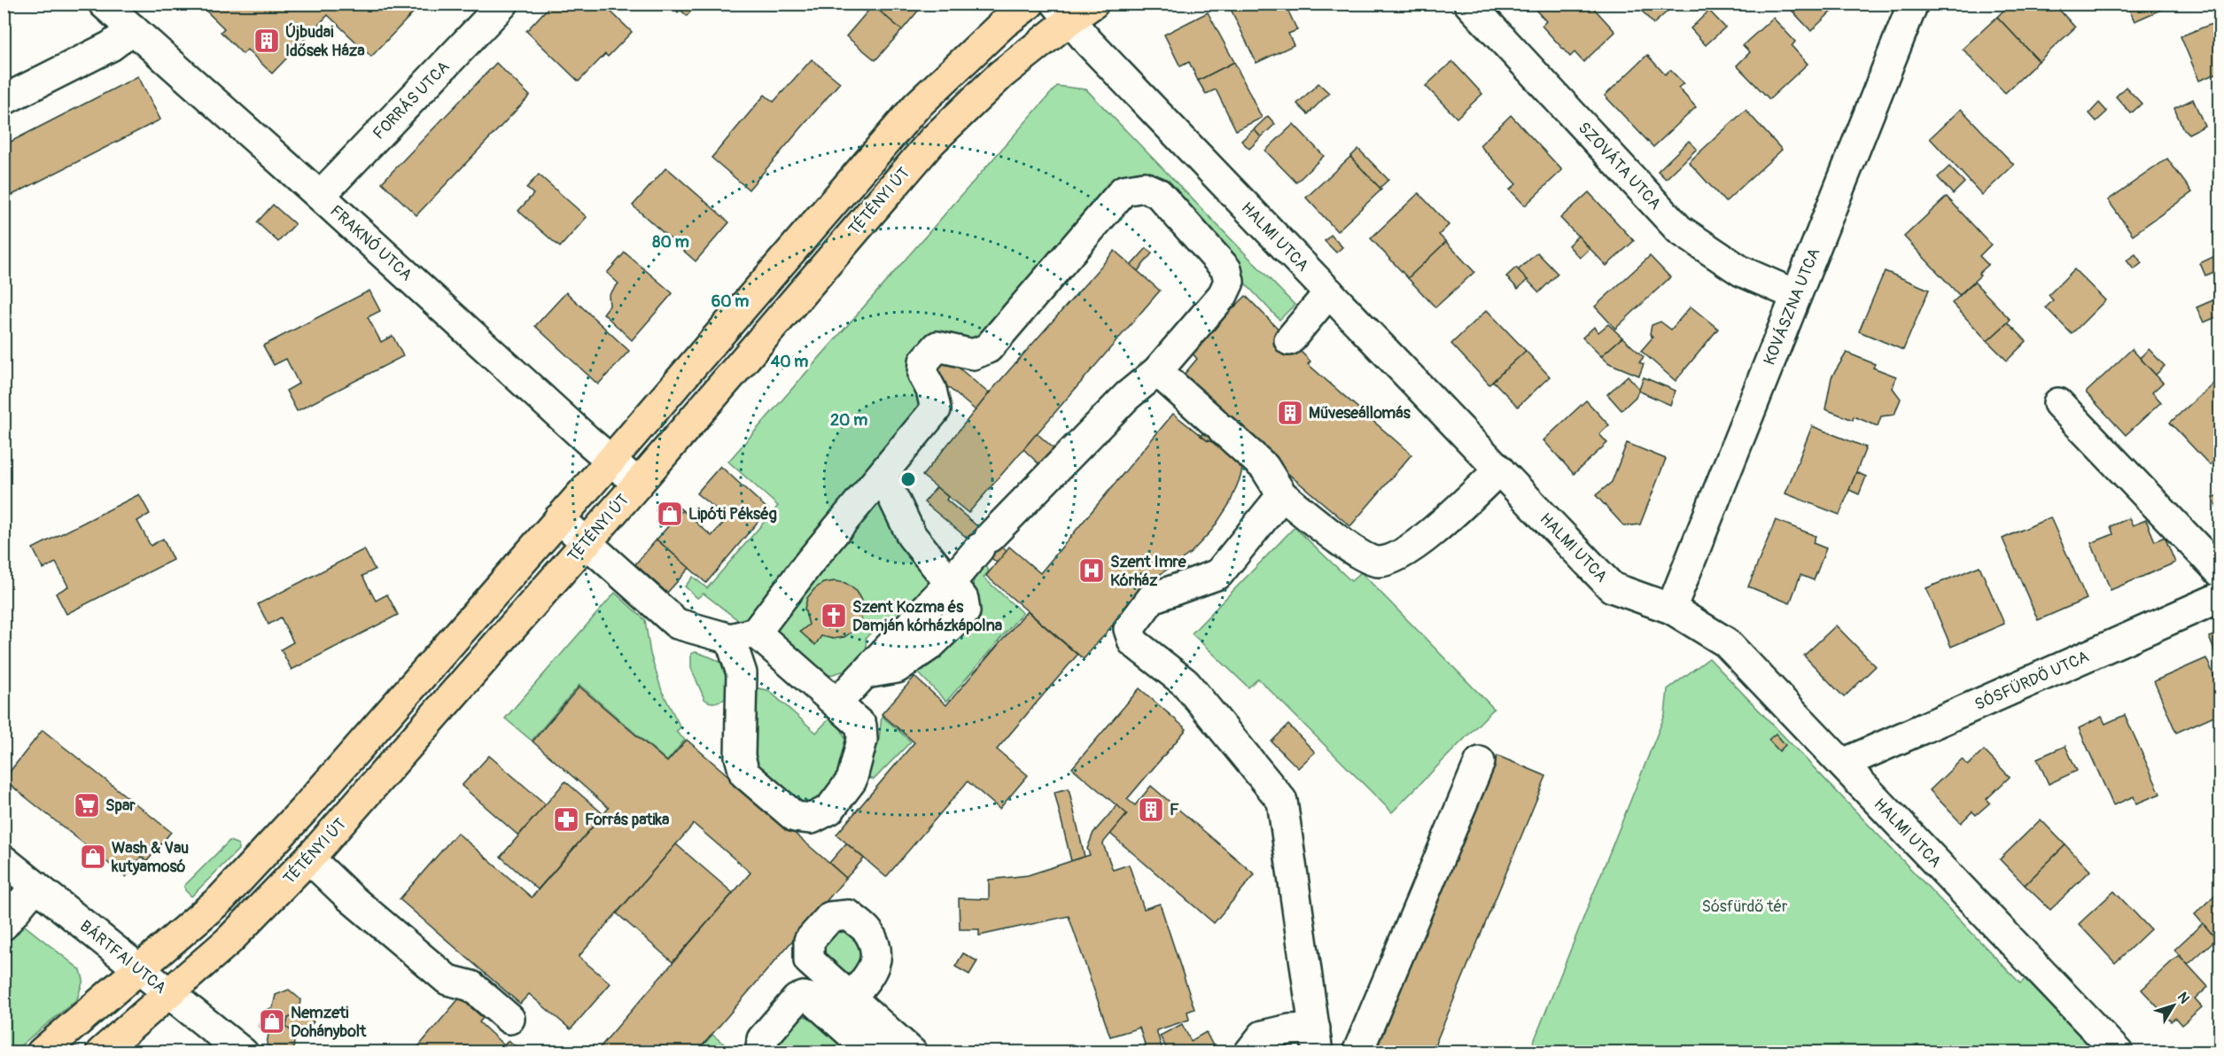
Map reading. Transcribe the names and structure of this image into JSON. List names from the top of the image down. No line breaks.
{"streets":{"main road":["TÉTÉNYI ÚT"],"street":["FORRÁS UTCA","SZOVÁTA UTCA","HALMI UTCA","FRAKNÓ UTCA","KOVÁSZNA UTCA","SÓSFÜRDŐ UTCA","BÁRTFAI UTCA"]},"crossings":[["FORRÁS UTCA","FRAKNÓ UTCA"],["SZOVÁTA UTCA","KOVÁSZNA UTCA"],["TÉTÉNYI ÚT","HALMI UTCA"],["TÉTÉNYI ÚT","FRAKNÓ UTCA"],["TÉTÉNYI ÚT","BÁRTFAI UTCA"],["HALMI UTCA","KOVÁSZNA UTCA"],["HALMI UTCA","SÓSFÜRDŐ UTCA"]],"parks":["Sósfürdő tér"],"places":{"building":["Újbudai Idősek Háza","Műveseállomás","F"],"shop":["Lipóti Pékség","Wash & Vau kutyamosó","Nemzeti Dohánybolt"],"hospital":["Szent Imre Kórház"],"church":["Szent Kozma és Damján kórházkápolna"],"supermarket":["Spar"],"pharmacy":["Forrás patika"]},"north":"top right","rings":["80 m","60 m","40 m","20 m"]}
